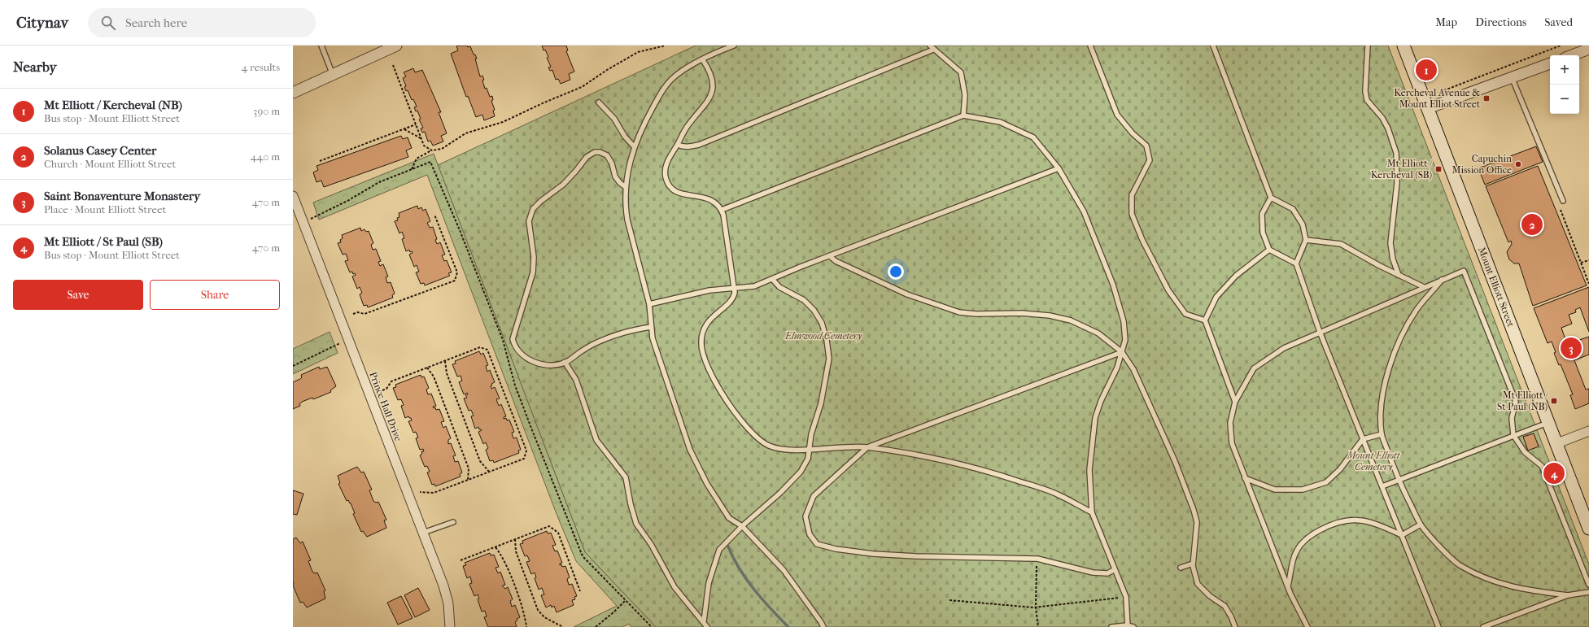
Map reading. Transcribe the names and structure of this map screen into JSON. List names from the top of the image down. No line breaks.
{"streets":{"main road":["Mount Elliott Street"],"street":["Prince Hall Drive"]},"parks":["Elmwood Cemetery","Mount Elliott Cemetery"],"places":{"transit":["Kercheval Avenue & Mount Elliot Street","Mt Elliott / Kercheval (SB)","Mt Elliott / St Paul (NB)"],"other":["Capuchin Mission Office"]},"page":{"header":"Citynav","search":"Search here","nav":["Map","Directions","Saved"],"heading":["Nearby","4 results"],"map_buttons":["+","−"],"pins":["1","2","3","4"],"list":[{"mark":"1","name":"Mt Elliott / Kercheval (NB)","note":"Bus stop · Mount Elliott Street","value":"390 m"},{"mark":"2","name":"Solanus Casey Center","note":"Church · Mount Elliott Street","value":"440 m"},{"mark":"3","name":"Saint Bonaventure Monastery","note":"Place · Mount Elliott Street","value":"470 m"},{"mark":"4","name":"Mt Elliott / St Paul (SB)","note":"Bus stop · Mount Elliott Street","value":"470 m"}],"buttons":["Save","Share"]}}
